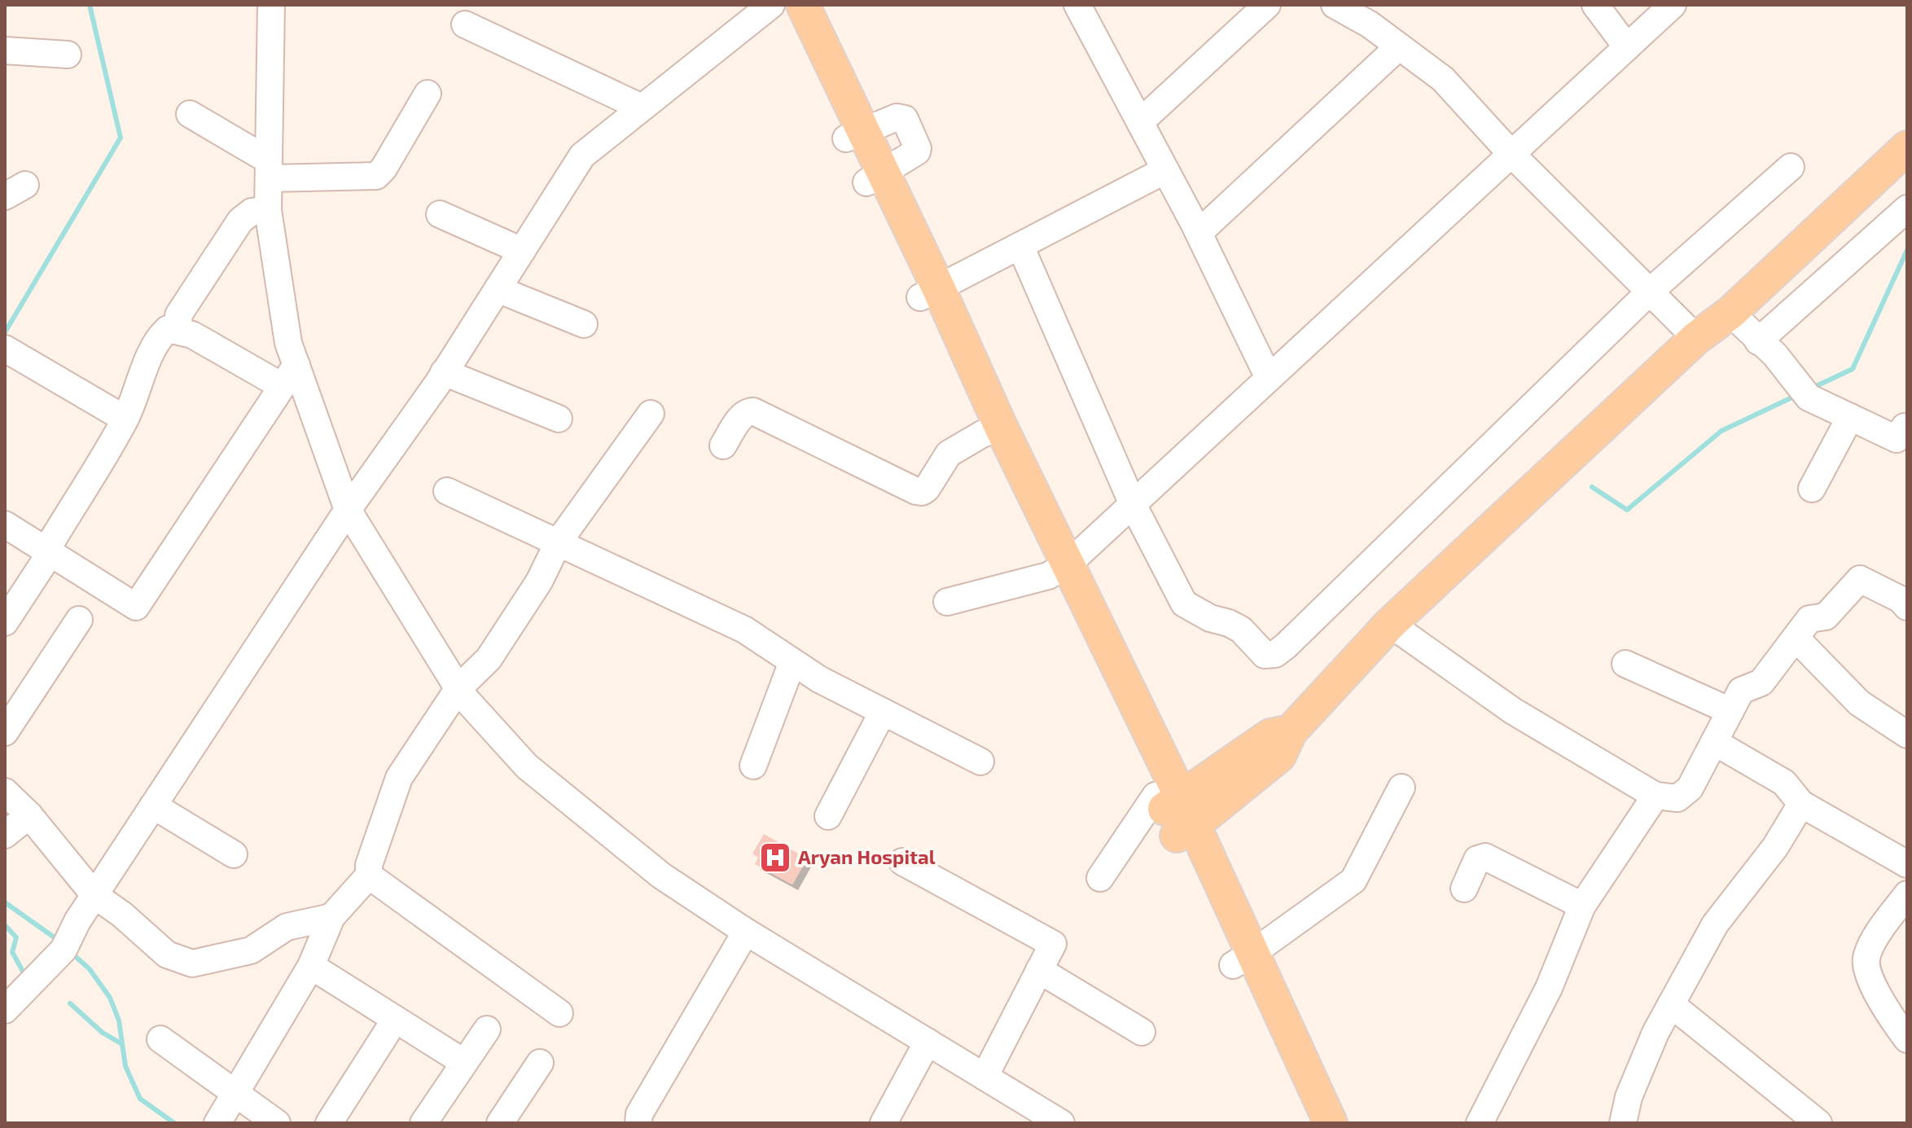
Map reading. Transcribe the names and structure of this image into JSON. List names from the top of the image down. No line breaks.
{"places":{"hospital":["Aryan Hospital"]}}
